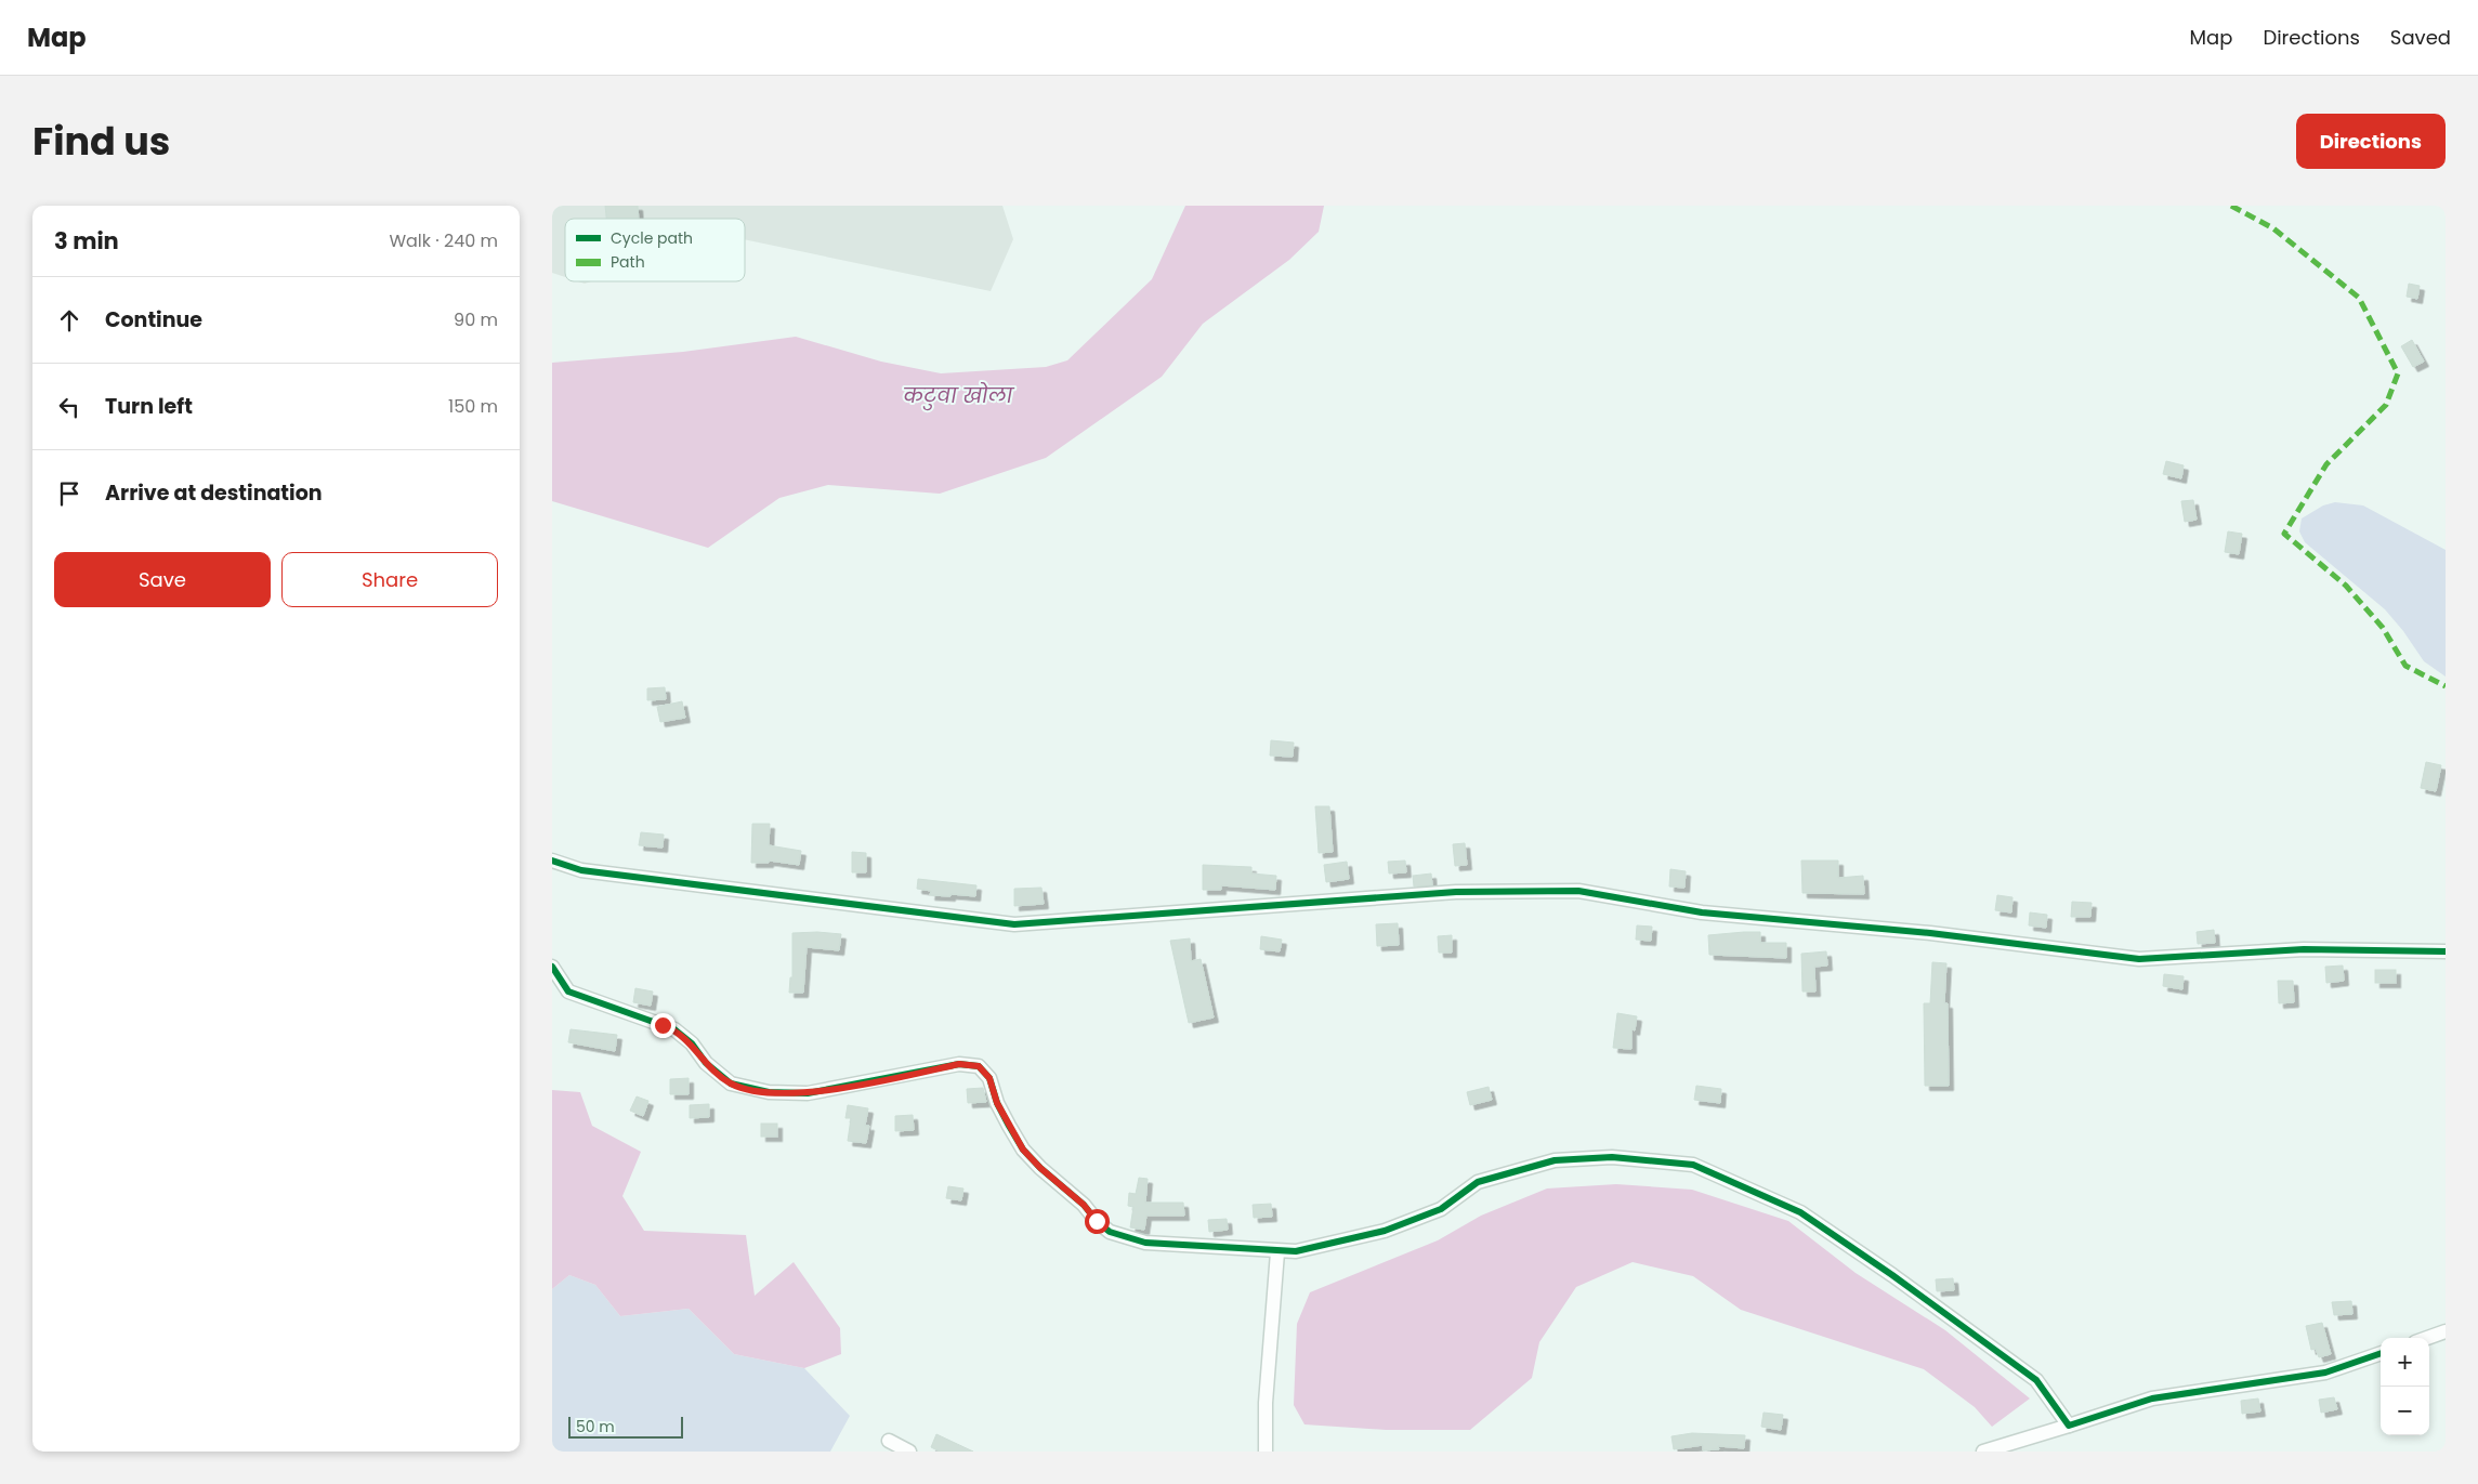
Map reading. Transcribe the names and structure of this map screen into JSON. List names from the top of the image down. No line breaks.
{"water":["कटुवा खोला"],"legend":["Cycle path","Path"],"scale_bar":"50 m","page":{"header":"Map","nav":["Map","Directions","Saved"],"title":"Find us","buttons":["Directions",["Save","Share"]],"heading":["3 min","Walk · 240 m"],"list":[["Continue","90 m"],["Turn left","150 m"],"Arrive at destination"],"map_buttons":["+","−"],"scale":"50 m"}}
